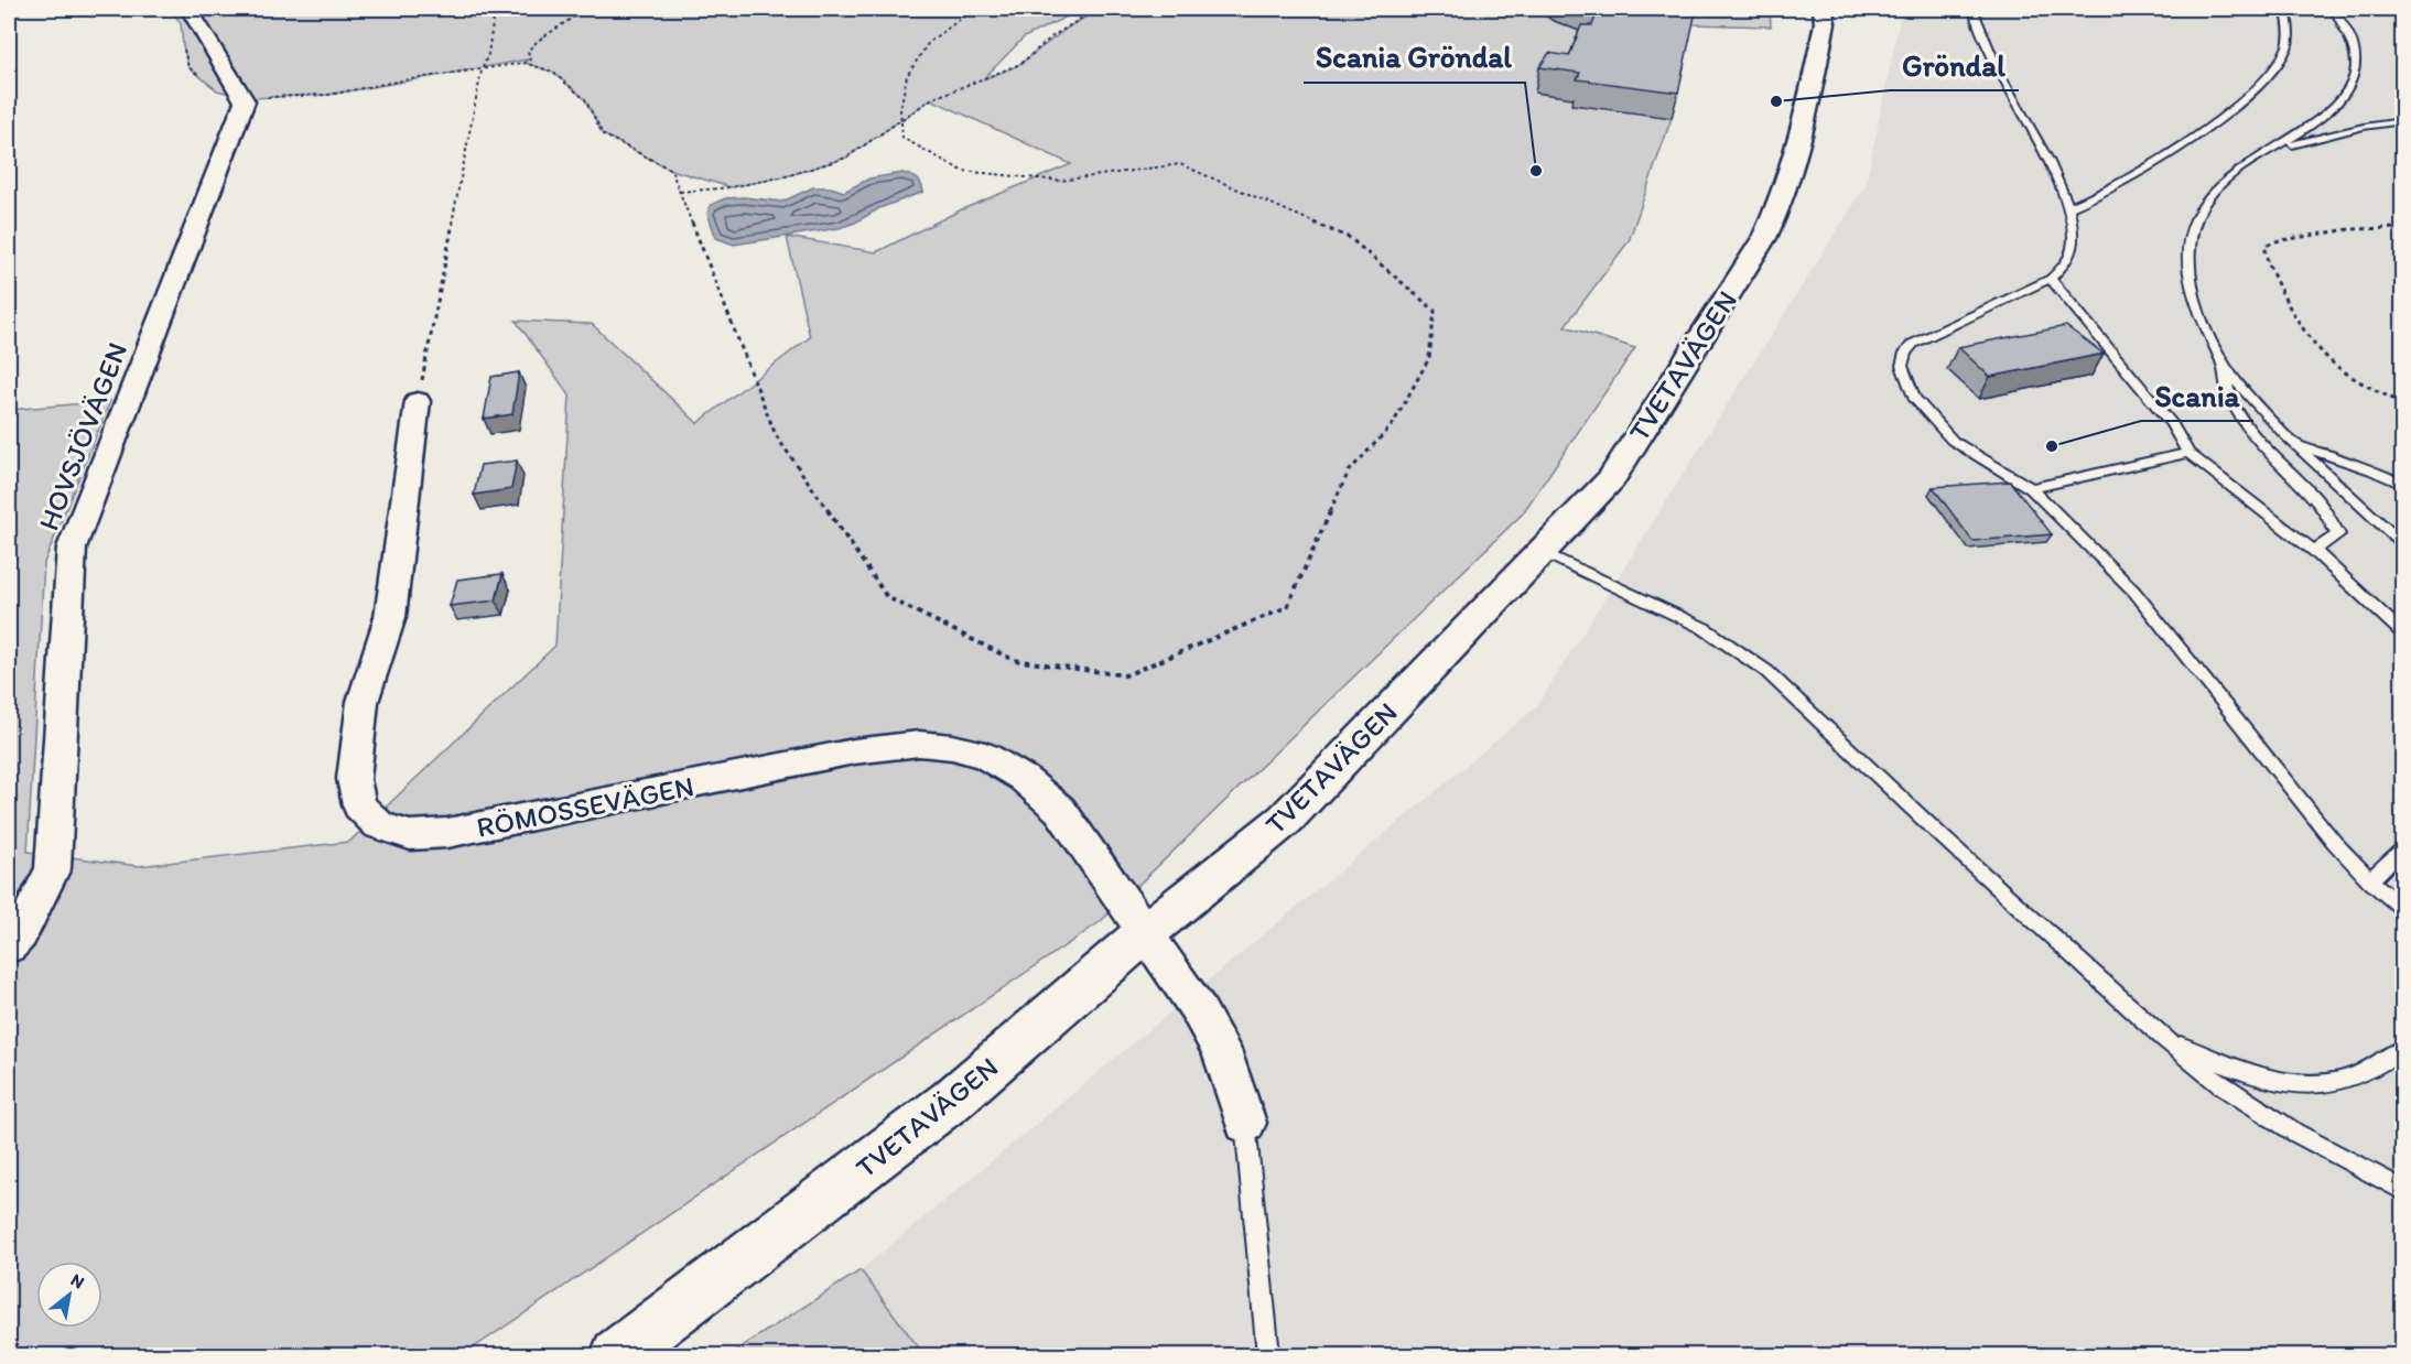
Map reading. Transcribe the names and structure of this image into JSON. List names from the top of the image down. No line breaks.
{"streets":{"main road":["TVETAVÄGEN"],"street":["HOVSJÖVÄGEN","RÖMOSSEVÄGEN"]},"crossings":[["TVETAVÄGEN","RÖMOSSEVÄGEN"]],"places":["Gröndal","Scania Gröndal","Scania"],"north":"top right"}
